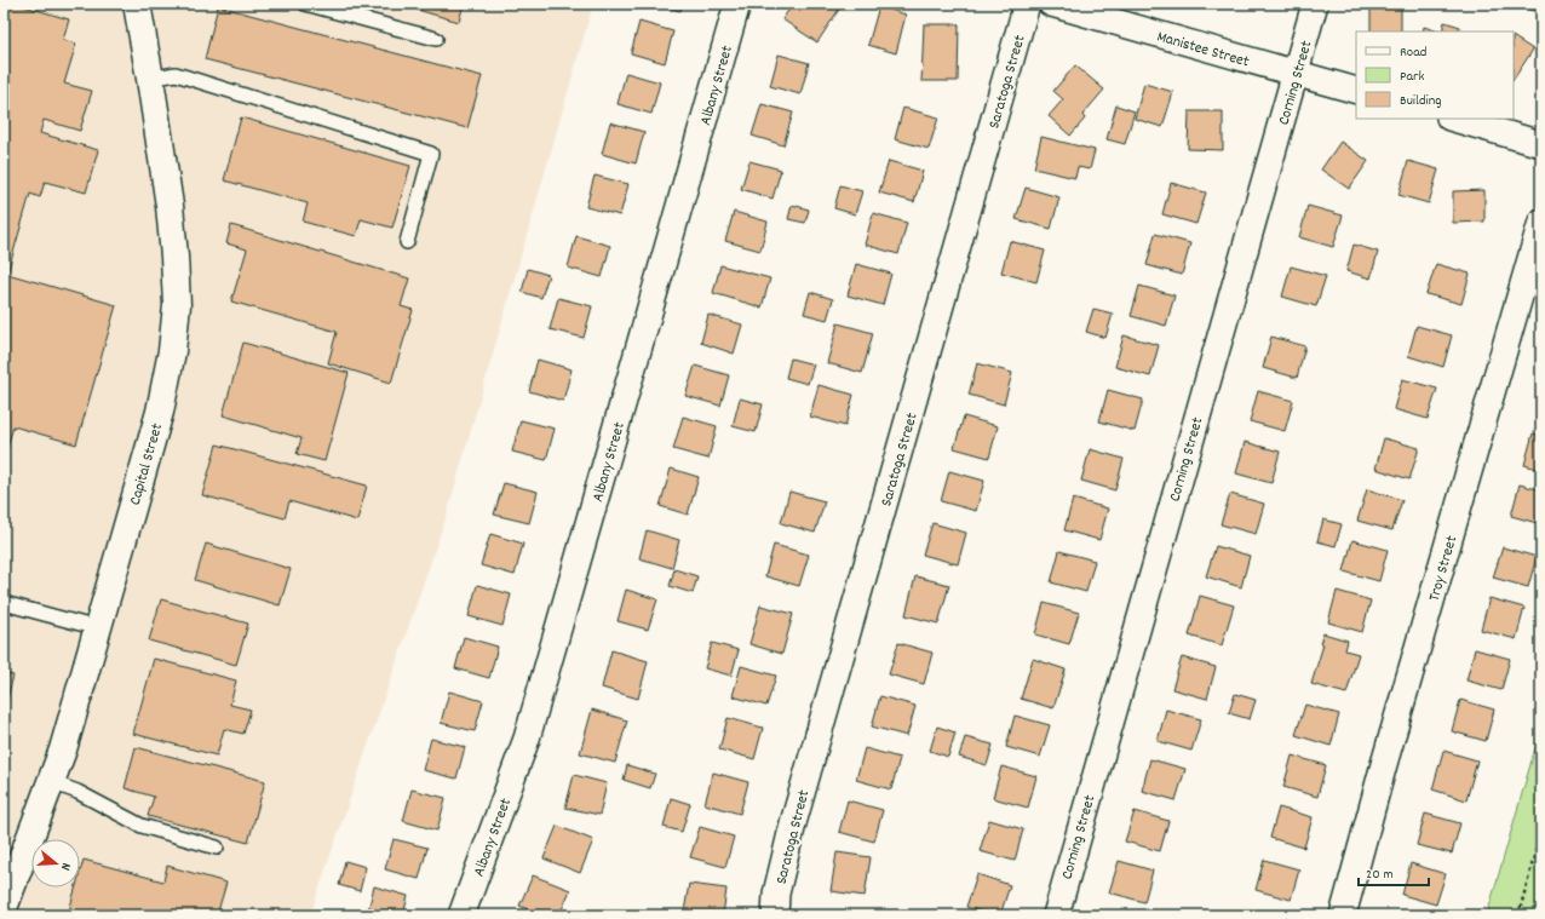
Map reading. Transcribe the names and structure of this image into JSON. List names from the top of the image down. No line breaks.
{"streets":{"street":["Manistee Street","Saratoga Street","Corning Street","Albany Street","Capital Street","Troy Street"]},"crossings":[["Manistee Street","Corning Street"]],"legend":["Road","Park","Building"],"scale_bar":"20 m","north":"right"}
